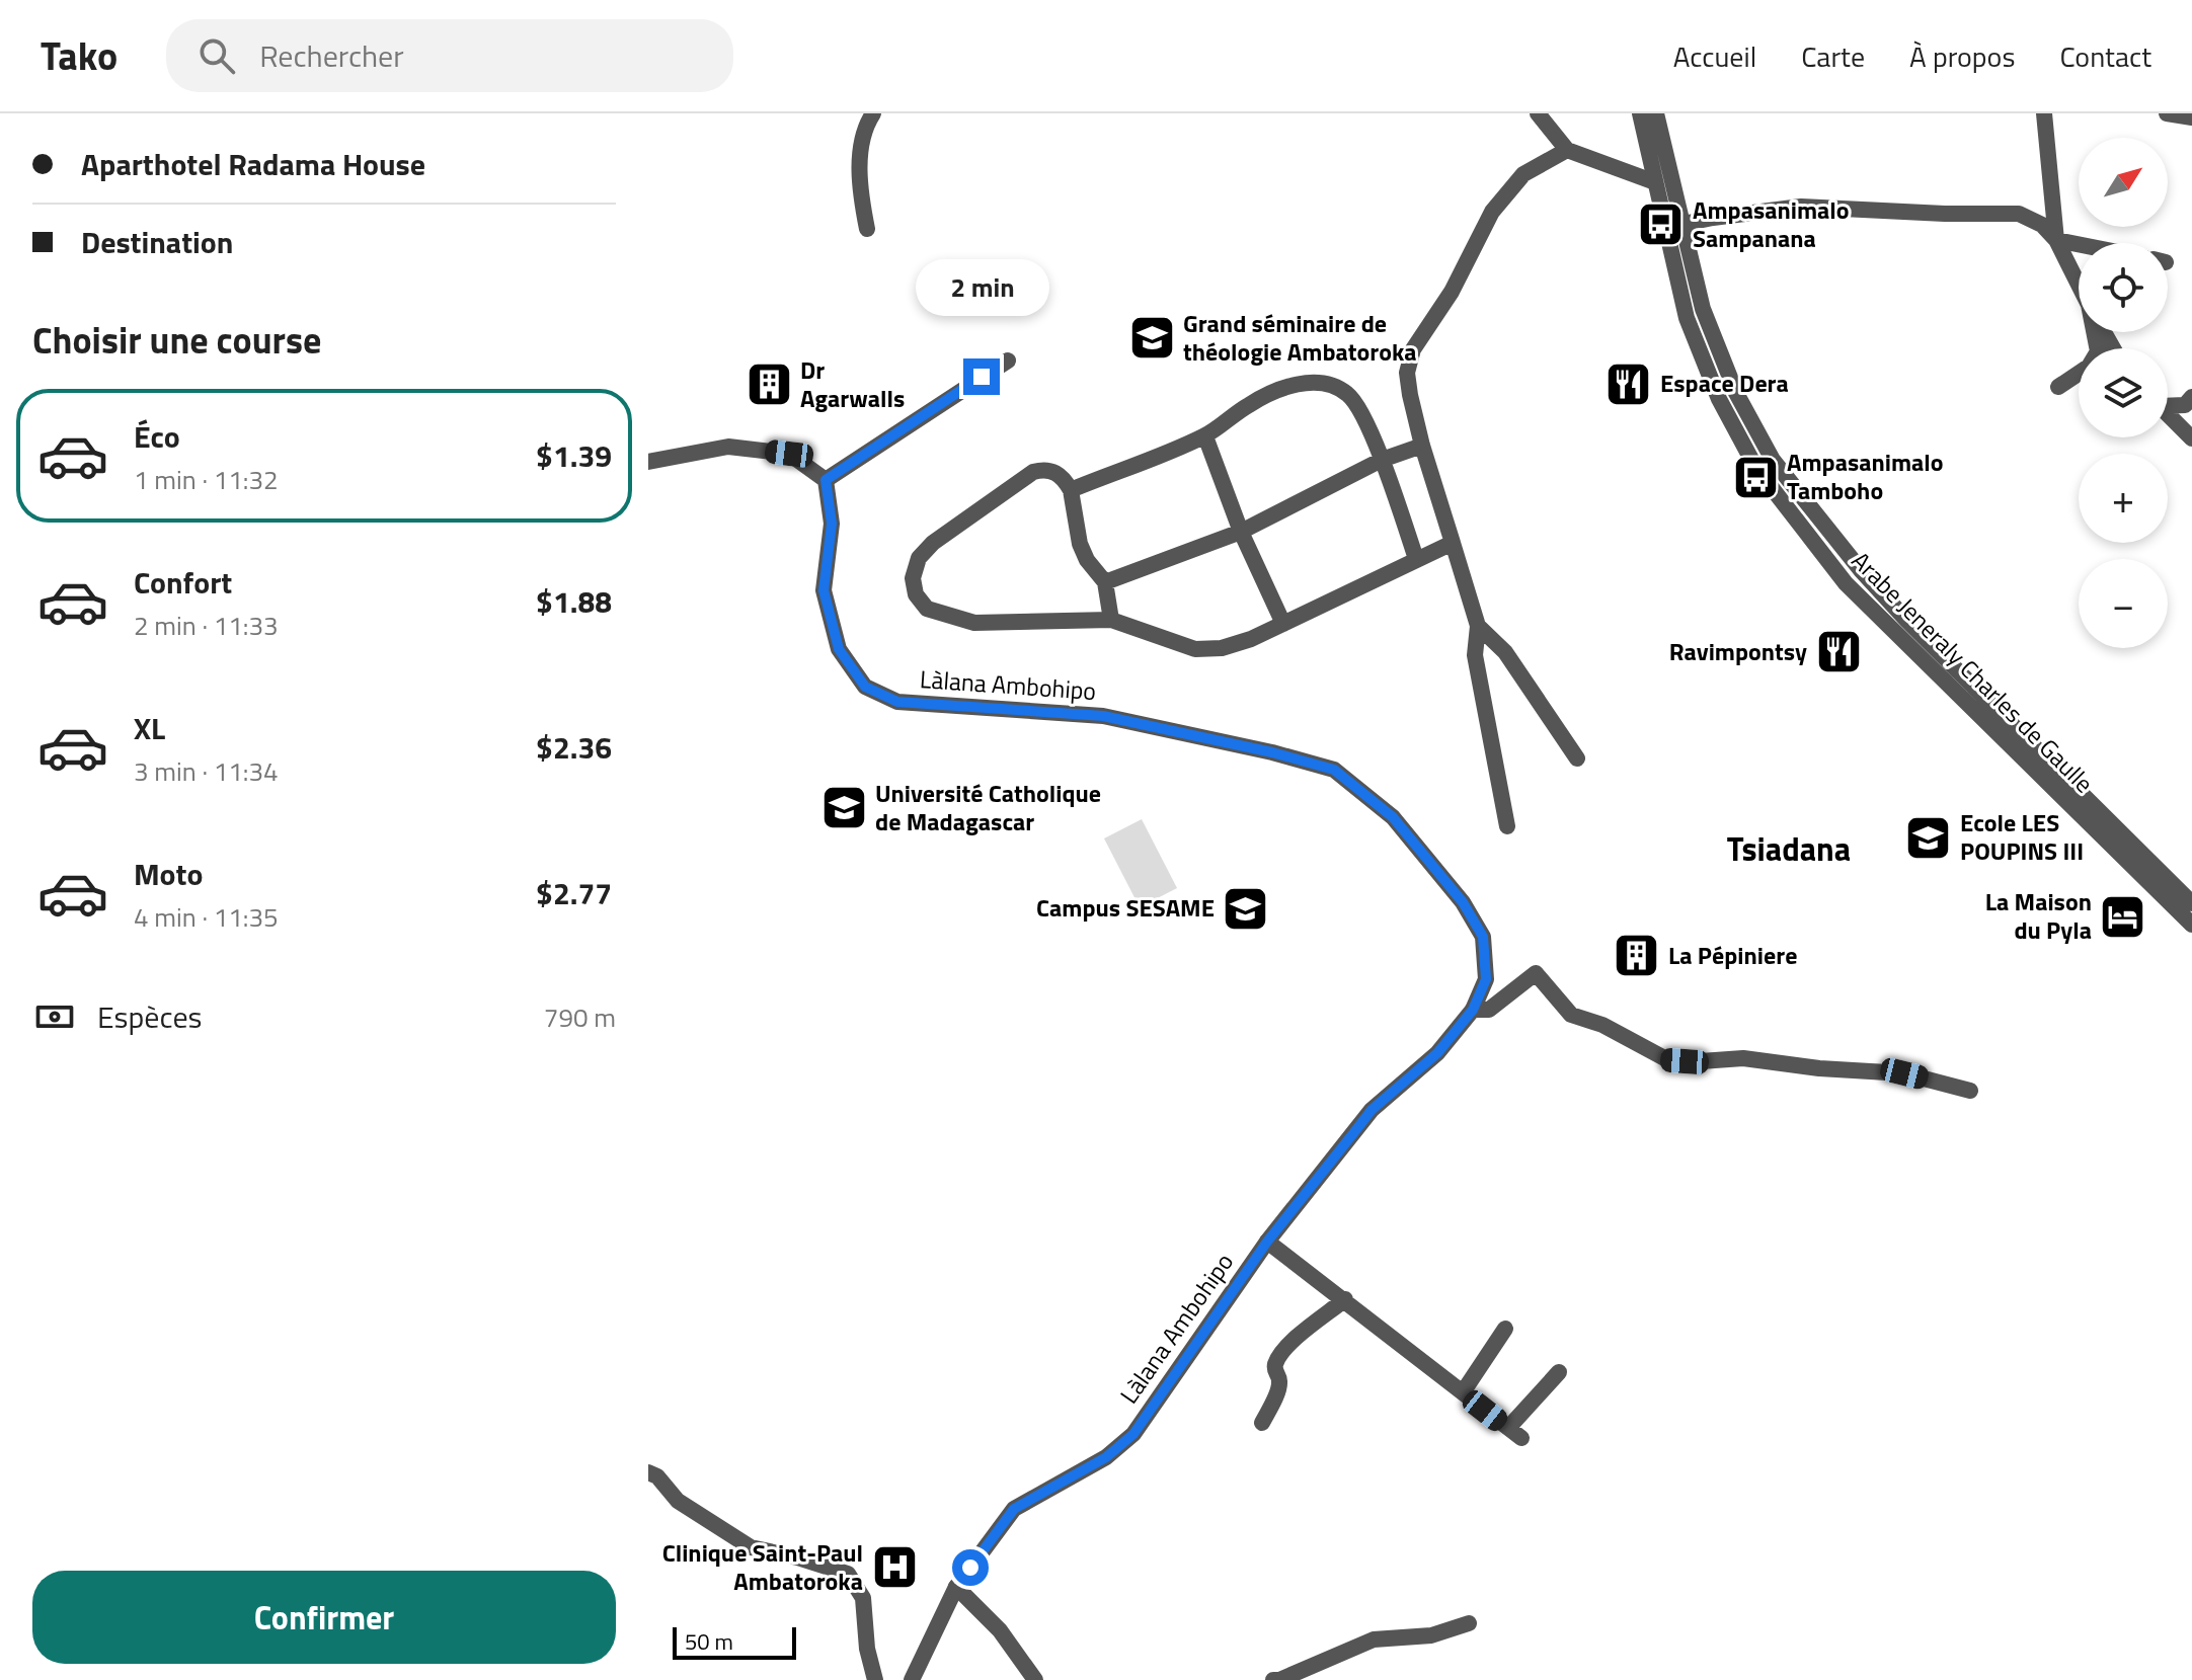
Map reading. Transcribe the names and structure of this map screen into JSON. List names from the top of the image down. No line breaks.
{"streets":{"street":["Arabe Jeneraly Charles de Gaulle","Làlana Ambohipo"]},"districts":["Tsiadana"],"places":{"bus stop":["Ampasanimalo Sampanana","Ampasanimalo Tamboho"],"school or university":["Grand séminaire de théologie Ambatoroka","Université Catholique de Madagascar","Ecole LES POUPINS III","Campus SESAME"],"restaurant":["Espace Dera","Ravimpontsy"],"building":["Dr Agarwalls","La Pépiniere"],"hotel":["La Maison du Pyla"],"hospital":["Clinique Saint-Paul Ambatoroka"]},"scale_bar":"50 m","north":"top right","page":{"header":"Tako","search":"Rechercher","nav":["Accueil","Carte","À propos","Contact"],"banner":["Aparthotel Radama House","Destination"],"map_buttons":["+","−"],"bubble":"2 min","heading":"Choisir une course","list":[{"name":"Éco","note":"1 min · 11:32","value":"$1.39"},{"name":"Confort","note":"2 min · 11:33","value":"$1.88"},{"name":"XL","note":"3 min · 11:34","value":"$2.36"},{"name":"Moto","note":"4 min · 11:35","value":"$2.77"}],"pay":["Espèces","790 m"],"buttons":"Confirmer","scale":"50 m"}}
